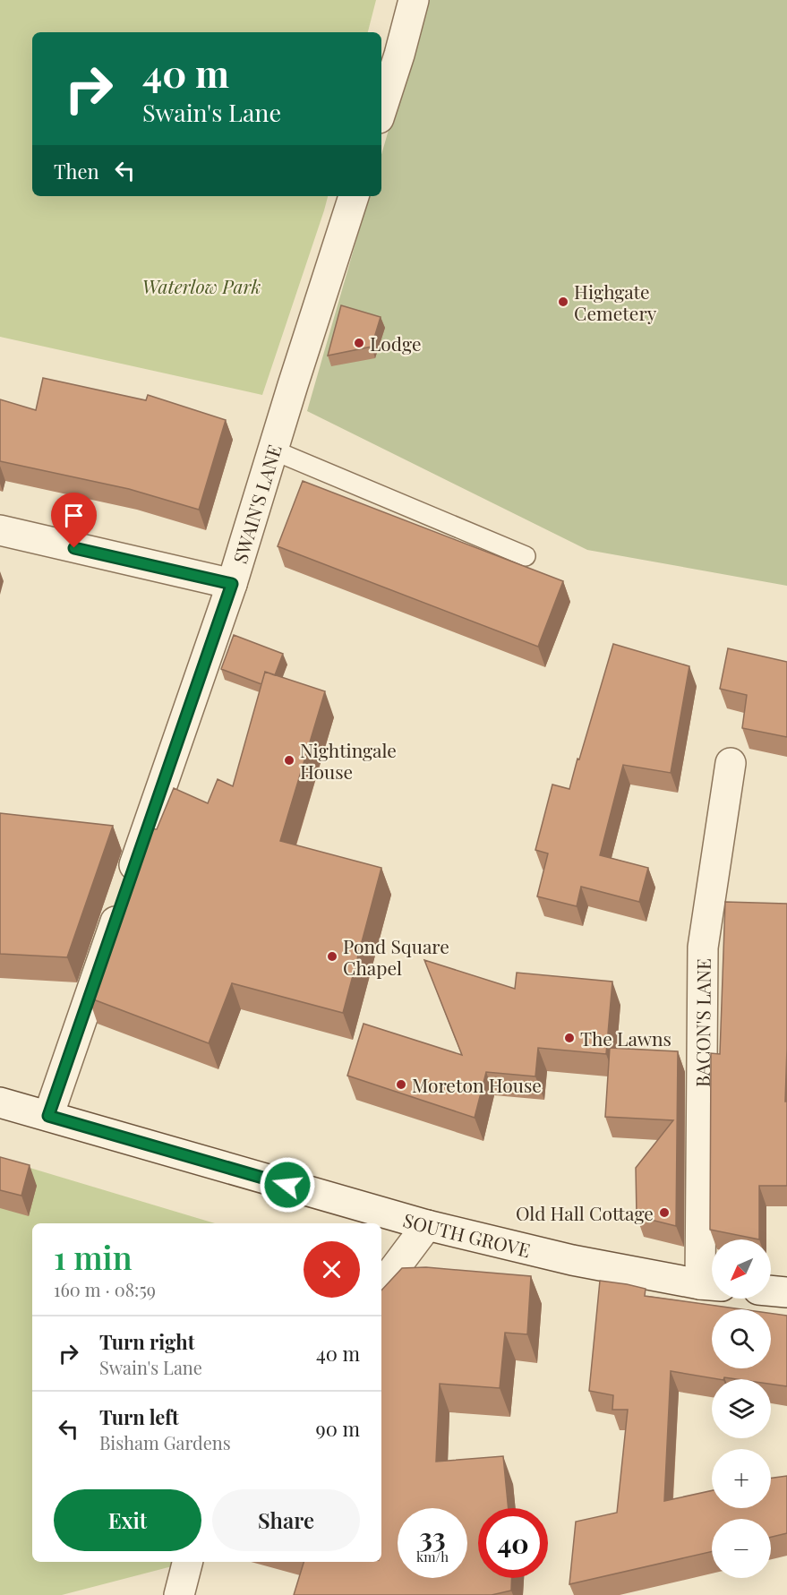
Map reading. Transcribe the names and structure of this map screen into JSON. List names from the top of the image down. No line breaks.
{"streets":{"street":["SWAIN'S LANE","BACON'S LANE","SOUTH GROVE"]},"crossings":[["SWAIN'S LANE","SOUTH GROVE"],["BACON'S LANE","SOUTH GROVE"]],"parks":["Waterlow Park"],"places":["Highgate Cemetery","Lodge","Nightingale House","Pond Square Chapel","The Lawns","Moreton House","Old Hall Cottage"],"north":"bottom left","page":{"turn":["40 m","Swain's Lane"],"then":"Then","heading":["1 min","160 m · 08:59"],"map_buttons":["+","−"],"list":[{"name":"Turn right","note":"Swain's Lane","value":"40 m"},{"name":"Turn left","note":"Bisham Gardens","value":"90 m"}],"buttons":["Exit","Share"],"speed":"33 km/h","limit":"40"}}
